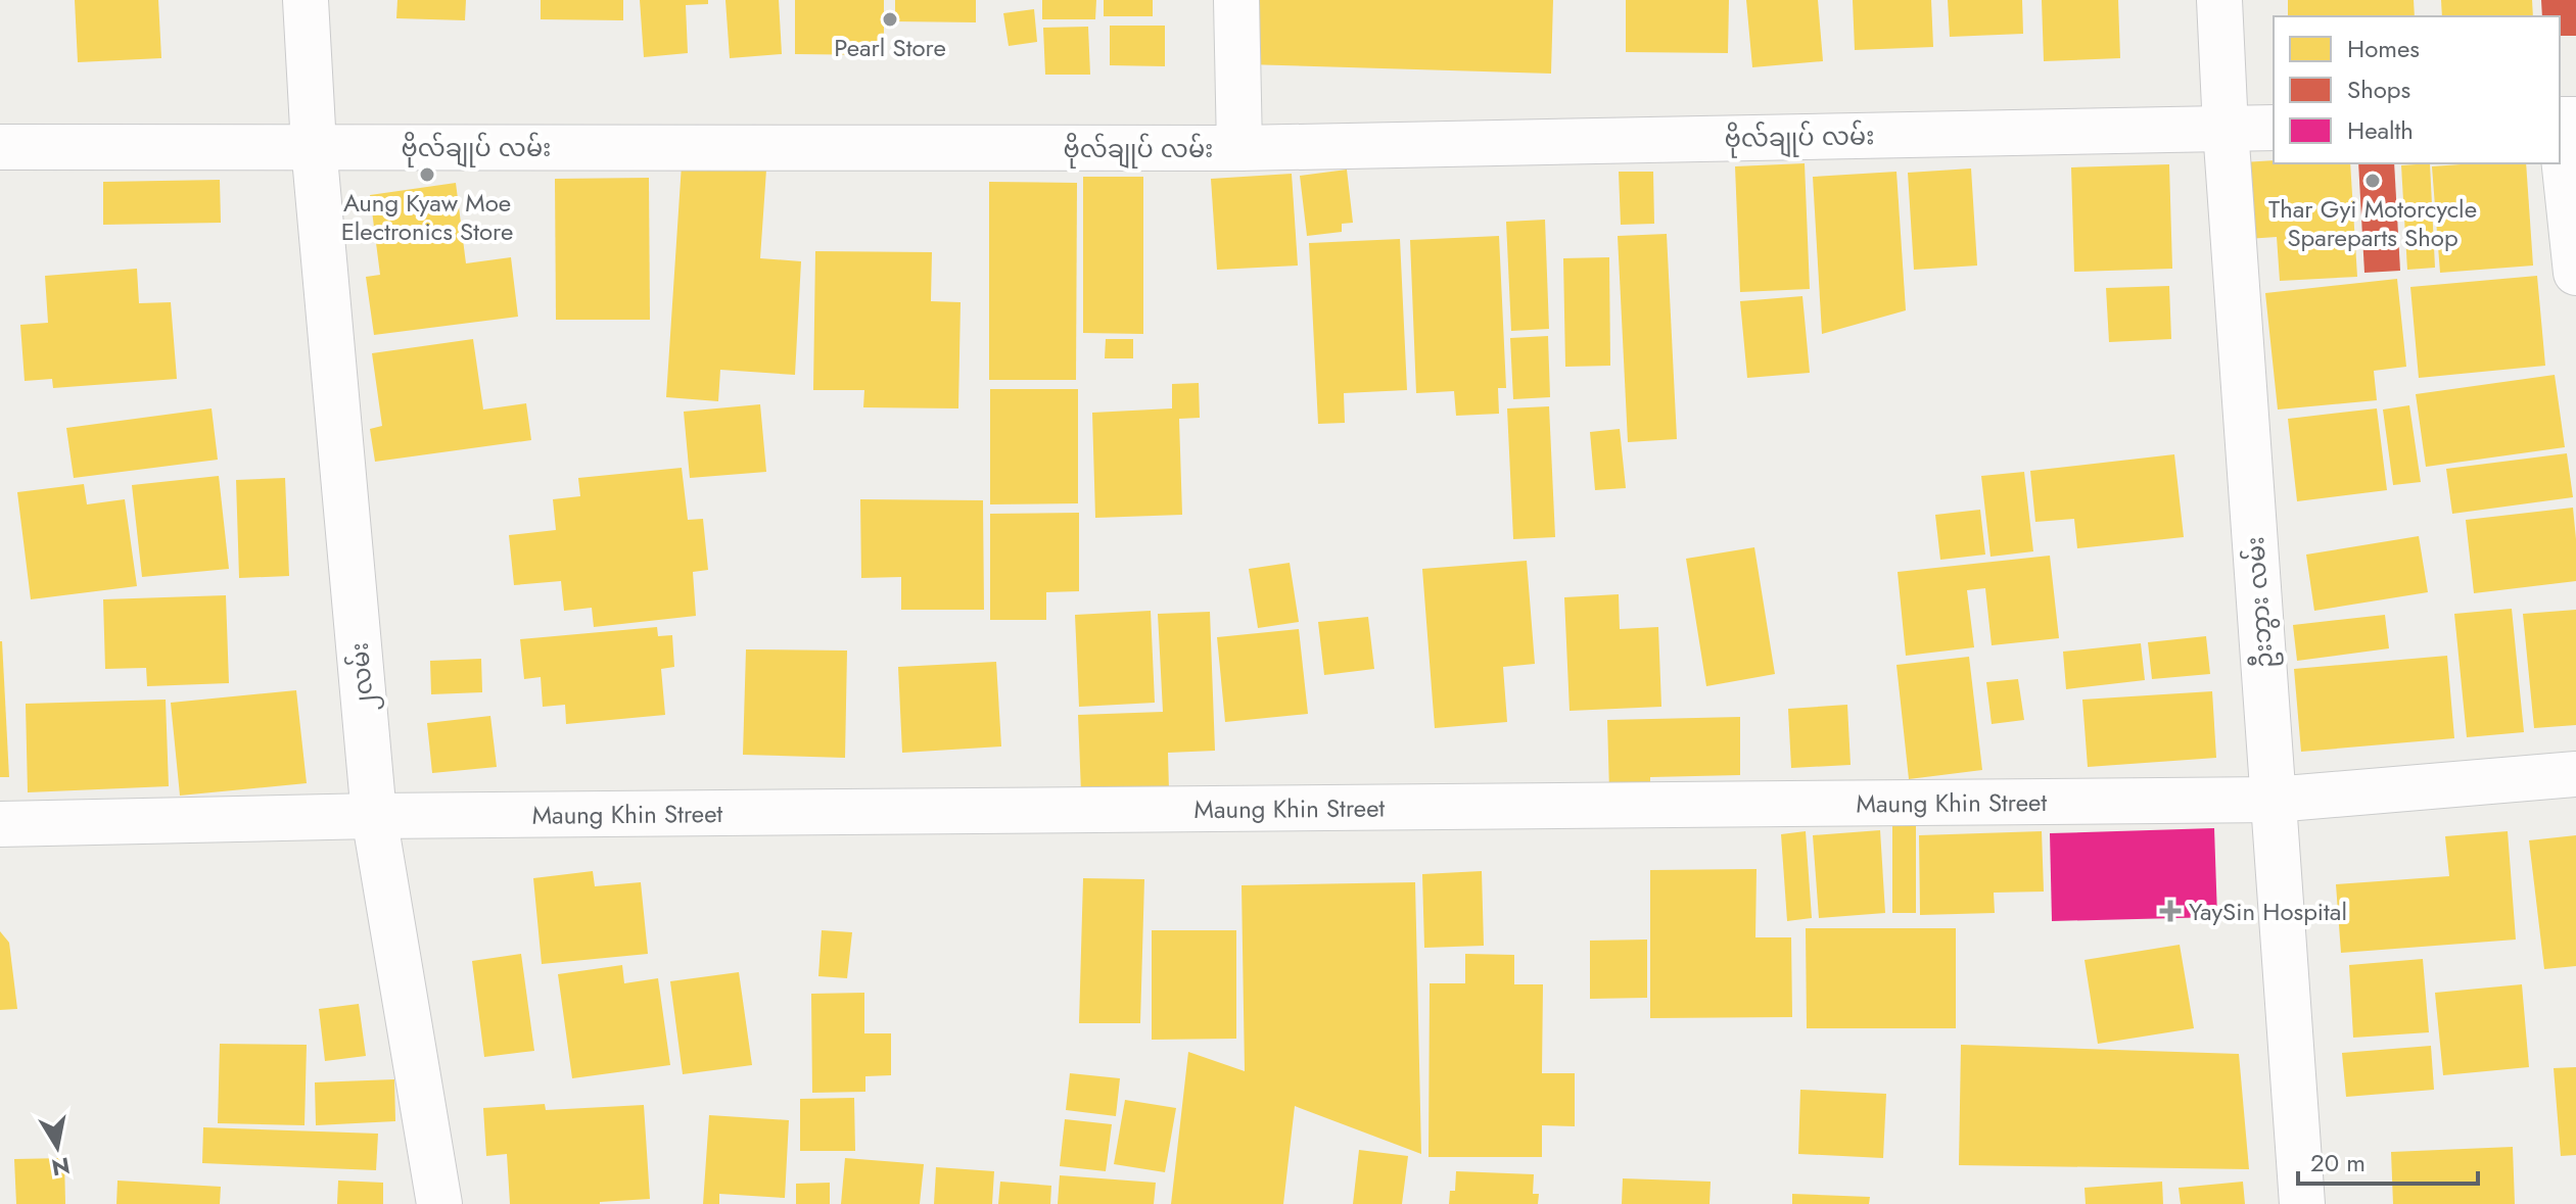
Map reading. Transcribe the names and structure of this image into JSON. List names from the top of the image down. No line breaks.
{"streets":{"street":["ဗိုလ်ချုပ် လမ်း","ဦးဘွား လမ်း","၂လမ်း","Maung Khin Street"]},"crossings":[["ဗိုလ်ချုပ် လမ်း","ဦးဘွား လမ်း"],["ဗိုလ်ချုပ် လမ်း","၂လမ်း"],["ဦးဘွား လမ်း","Maung Khin Street"],["၂လမ်း","Maung Khin Street"]],"places":{"other":["Pearl Store","Aung Kyaw Moe Electronics Store","Thar Gyi Motorcycle Spareparts Shop"],"health":["YaySin Hospital"]},"legend":["Homes","Shops","Health"],"scale_bar":"20 m","north":"bottom"}
